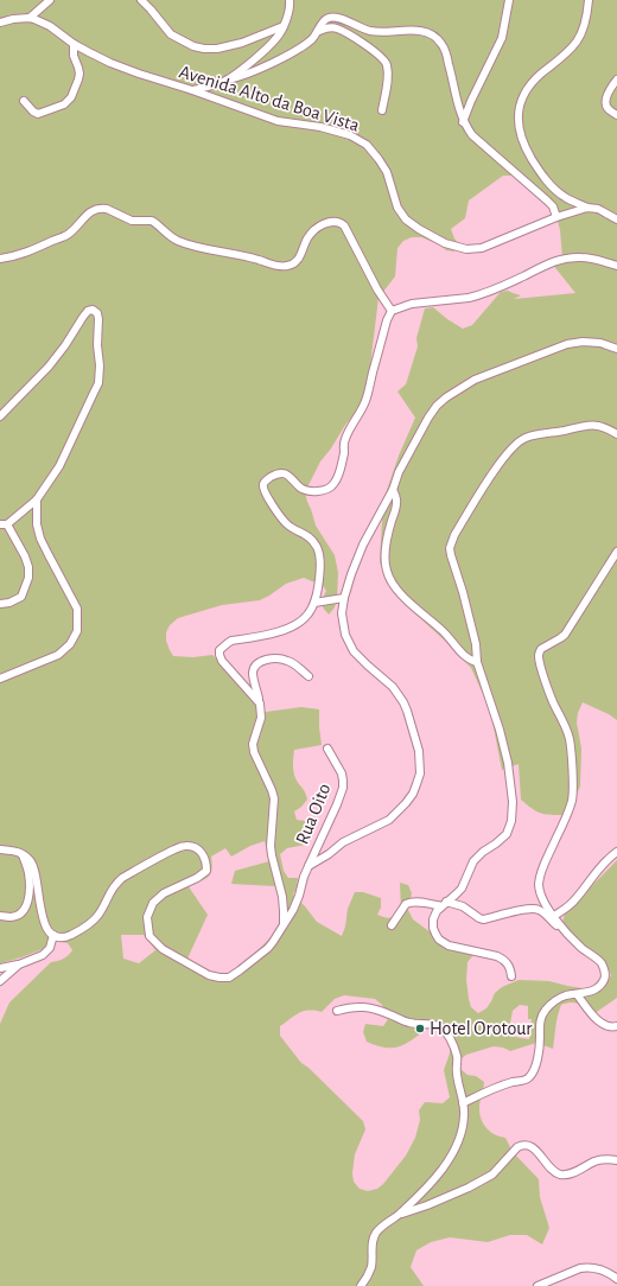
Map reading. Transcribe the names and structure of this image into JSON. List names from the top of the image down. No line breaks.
{"streets":{"street":["Avenida Alto da Boa Vista","Rua Oito"]},"places":["Hotel Orotour"]}
